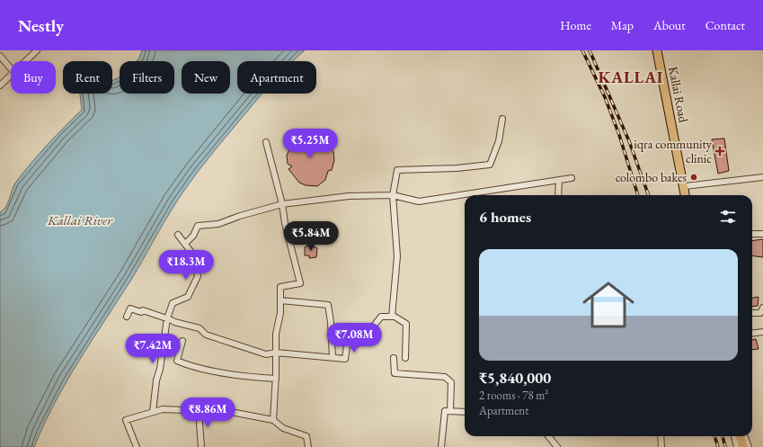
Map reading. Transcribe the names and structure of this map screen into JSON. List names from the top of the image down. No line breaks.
{"streets":{"main road":["Kallai Road"]},"districts":["KALLAI"],"water":["Kallai River"],"places":{"health":["iqra community clinic"],"other":["colombo bakes"]},"page":{"header":"Nestly","nav":["Home","Map","About","Contact"],"chip":["Buy","Rent","Filters","New","Apartment"],"price":["₹5.25M","₹5.84M","₹18.3M","₹7.08M","₹7.42M","₹8.86M"],"heading":"6 homes","list":[{"name":"₹5,840,000","note":"2 rooms · 78 m² · Apartment"}]}}
